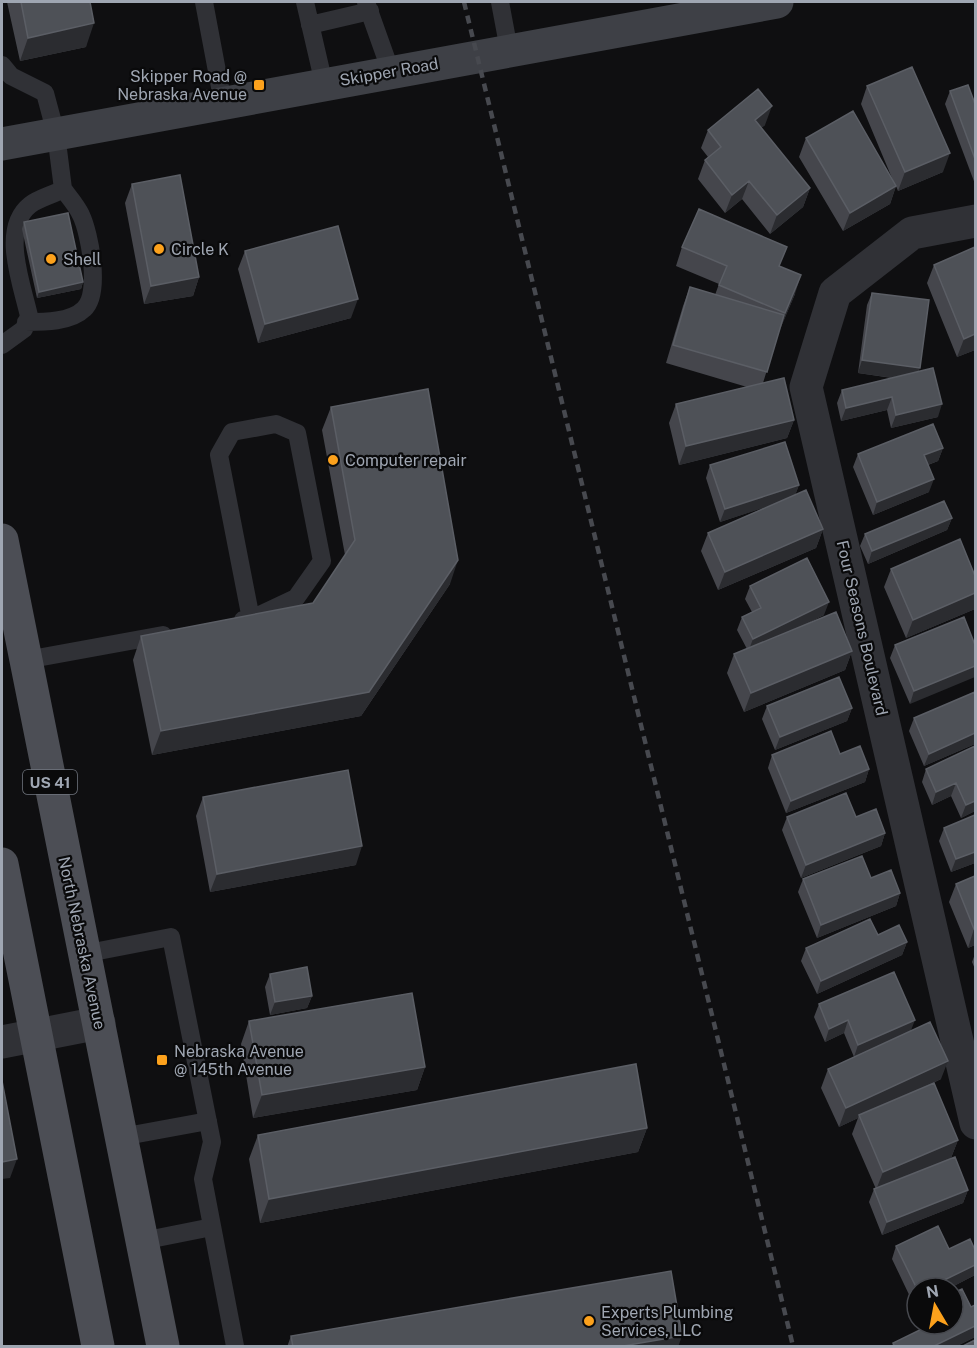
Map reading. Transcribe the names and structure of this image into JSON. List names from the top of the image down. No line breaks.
{"streets":{"main road":["US 41","North Nebraska Avenue"],"street":["Skipper Road","Four Seasons Boulevard"]},"places":{"transit":["Skipper Road @ Nebraska Avenue","Nebraska Avenue @ 145th Avenue"],"other":["Circle K","Shell","Computer repair","Experts Plumbing Services, LLC"]},"north":"top"}
